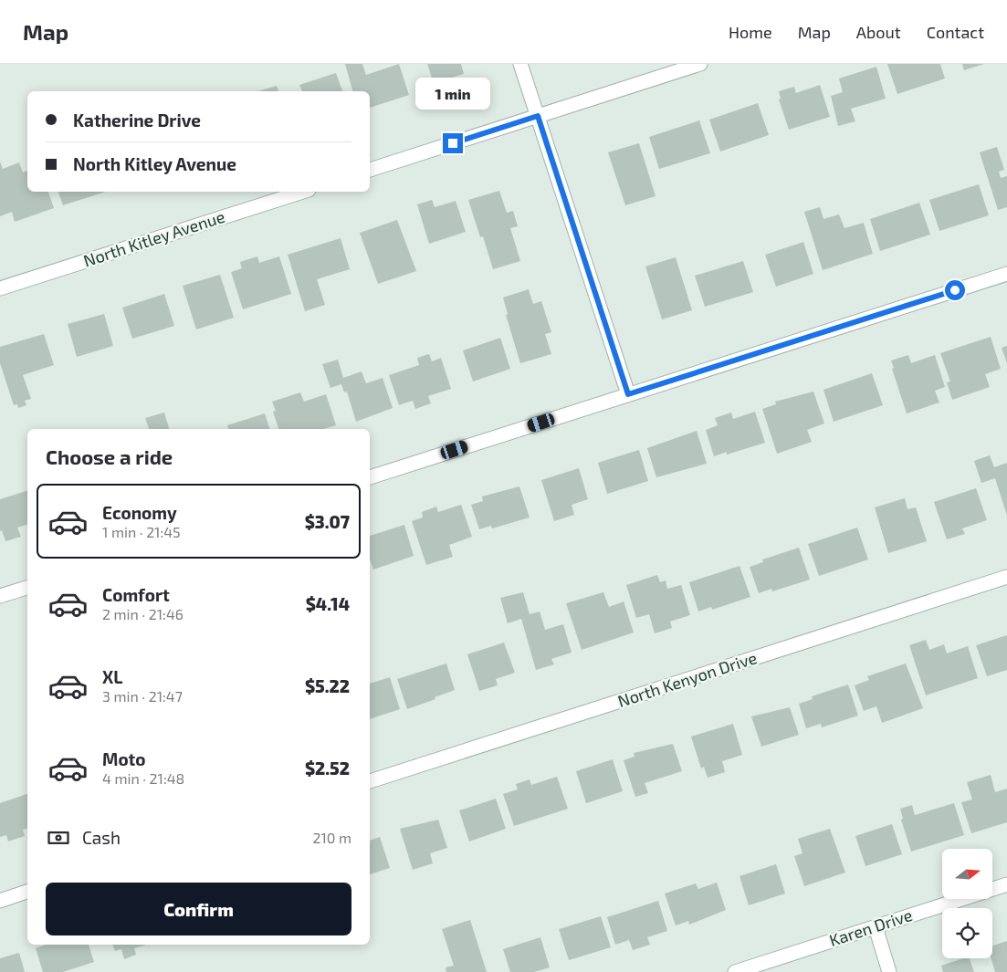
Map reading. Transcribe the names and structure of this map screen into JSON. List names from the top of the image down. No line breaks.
{"streets":{"street":["North Kitley Avenue","North Kenyon Drive","Karen Drive"]},"north":"right","page":{"header":"Map","nav":["Home","Map","About","Contact"],"bubble":"1 min","banner":["Katherine Drive","North Kitley Avenue"],"heading":"Choose a ride","list":[{"name":"Economy","note":"1 min · 21:45","value":"$3.07"},{"name":"Comfort","note":"2 min · 21:46","value":"$4.14"},{"name":"XL","note":"3 min · 21:47","value":"$5.22"},{"name":"Moto","note":"4 min · 21:48","value":"$2.52"}],"pay":["Cash","210 m"],"buttons":"Confirm"}}
